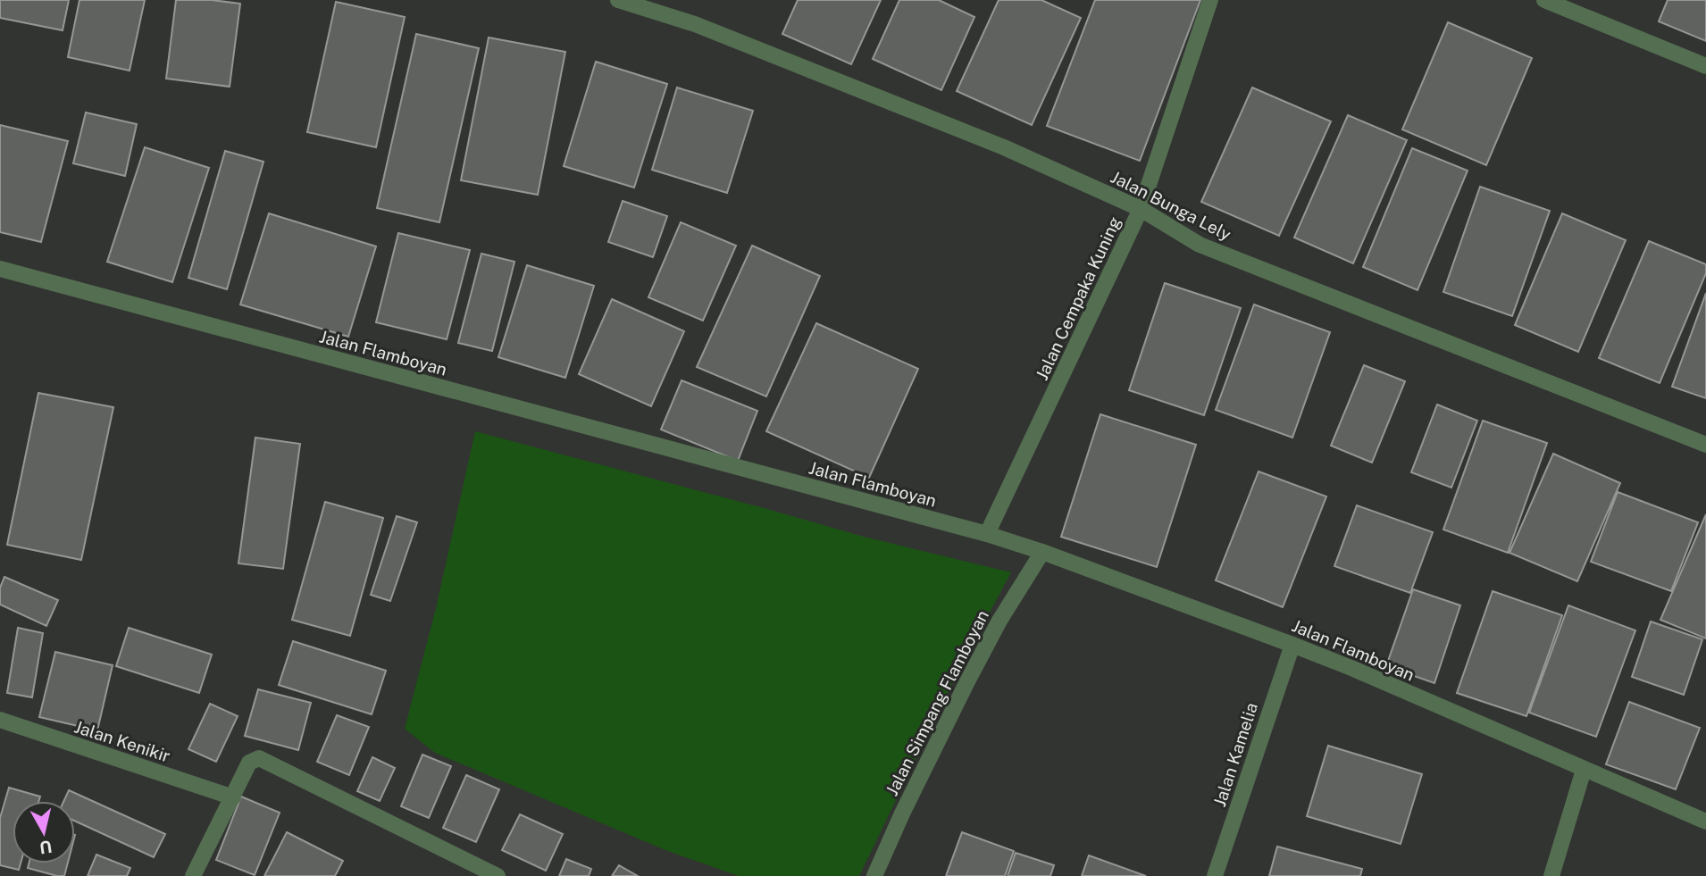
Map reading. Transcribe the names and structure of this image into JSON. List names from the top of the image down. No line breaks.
{"streets":{"street":["Jalan Bunga Lely","Jalan Cempaka Kuning","Jalan Flamboyan","Jalan Simpang Flamboyan","Jalan Kenikir","Jalan Kamelia"]},"crossings":[["Jalan Bunga Lely","Jalan Cempaka Kuning"],["Jalan Cempaka Kuning","Jalan Flamboyan"],["Jalan Flamboyan","Jalan Simpang Flamboyan"],["Jalan Flamboyan","Jalan Kamelia"]],"north":"bottom"}
